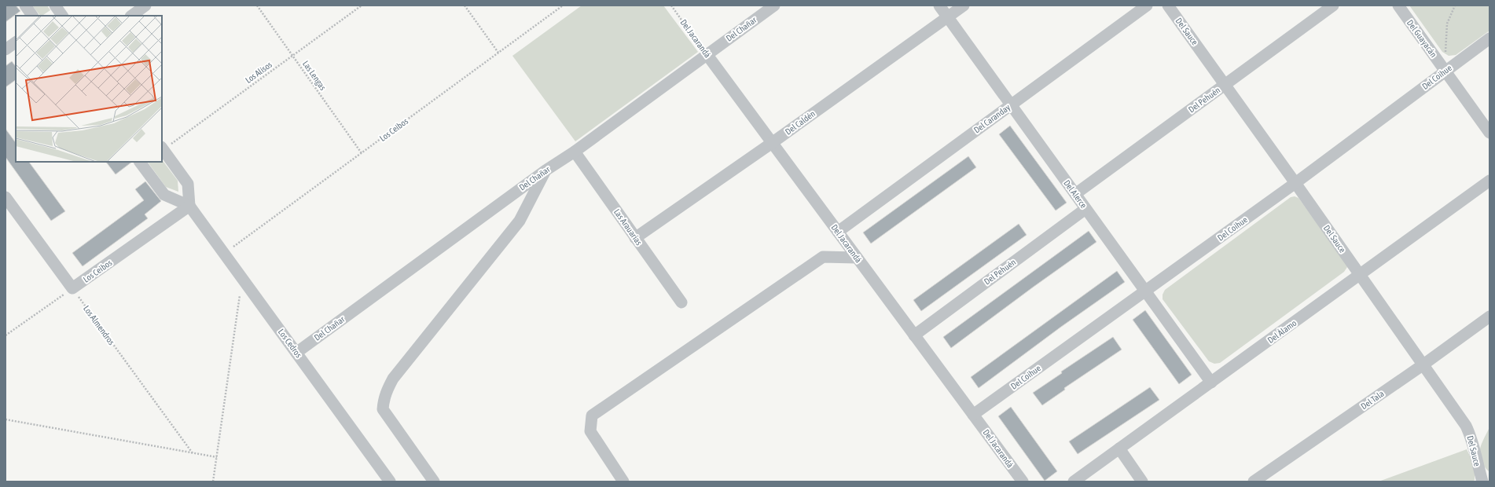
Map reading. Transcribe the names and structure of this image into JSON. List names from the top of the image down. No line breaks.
{"streets":{"street":["Del Chañar","Del Sauce","Del Jacarandá","Del Guayacán","Del Coihue","Del Pehuén","Del Caranday","Del Caldén","Los Ceibos","Del Alerce","Las Arauarias","Del Álamo","Los Cedros","Del Tala"],"path":["Los Alisos","Las Lengas","Los Almendros"]},"crossings":[["Del Chañar","Del Jacarandá"],["Del Chañar","Las Arauarias"],["Del Chañar","Los Cedros"],["Del Sauce","Del Coihue"],["Del Sauce","Del Pehuén"],["Del Sauce","Del Álamo"],["Del Sauce","Del Tala"],["Del Jacarandá","Del Coihue"],["Del Jacarandá","Del Pehuén"],["Del Jacarandá","Del Caranday"],["Del Jacarandá","Del Caldén"],["Del Guayacán","Del Coihue"],["Los Alisos","Las Lengas"],["Las Lengas","Los Ceibos"],["Del Coihue","Del Alerce"],["Del Pehuén","Del Alerce"],["Del Caranday","Del Alerce"],["Del Caldén","Del Alerce"],["Del Caldén","Las Arauarias"],["Los Ceibos","Los Almendros"],["Los Ceibos","Los Cedros"],["Del Alerce","Del Álamo"]]}
